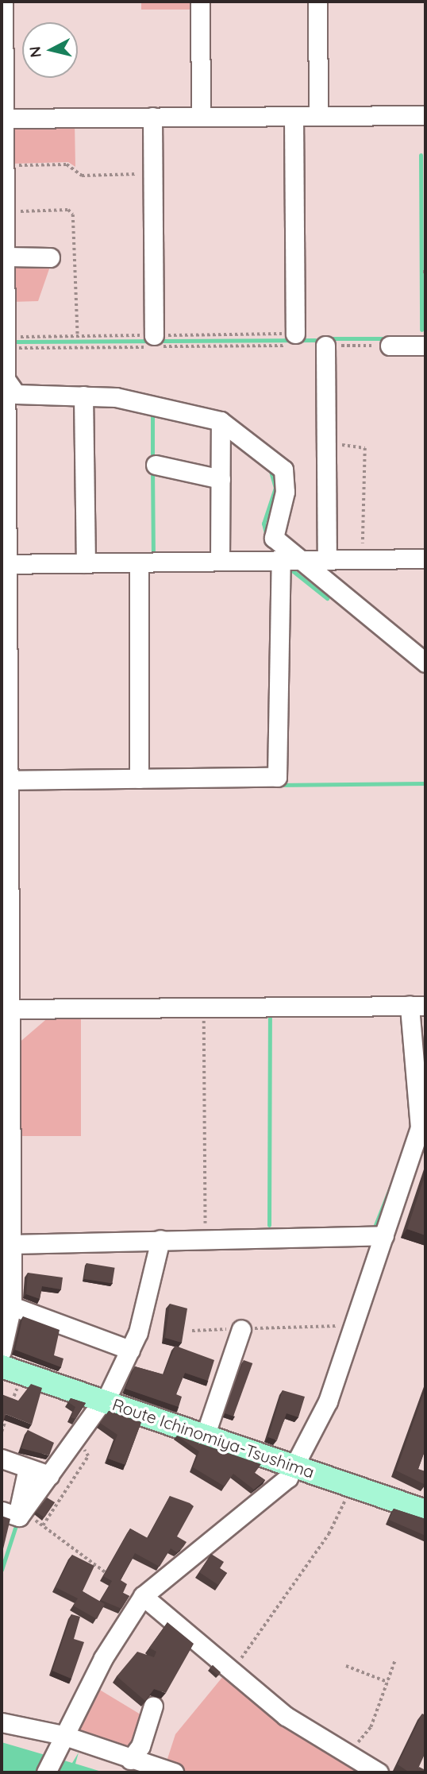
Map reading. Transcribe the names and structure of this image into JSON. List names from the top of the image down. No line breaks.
{"streets":{"main road":["Route Ichinomiya-Tsushima"]},"north":"left"}
